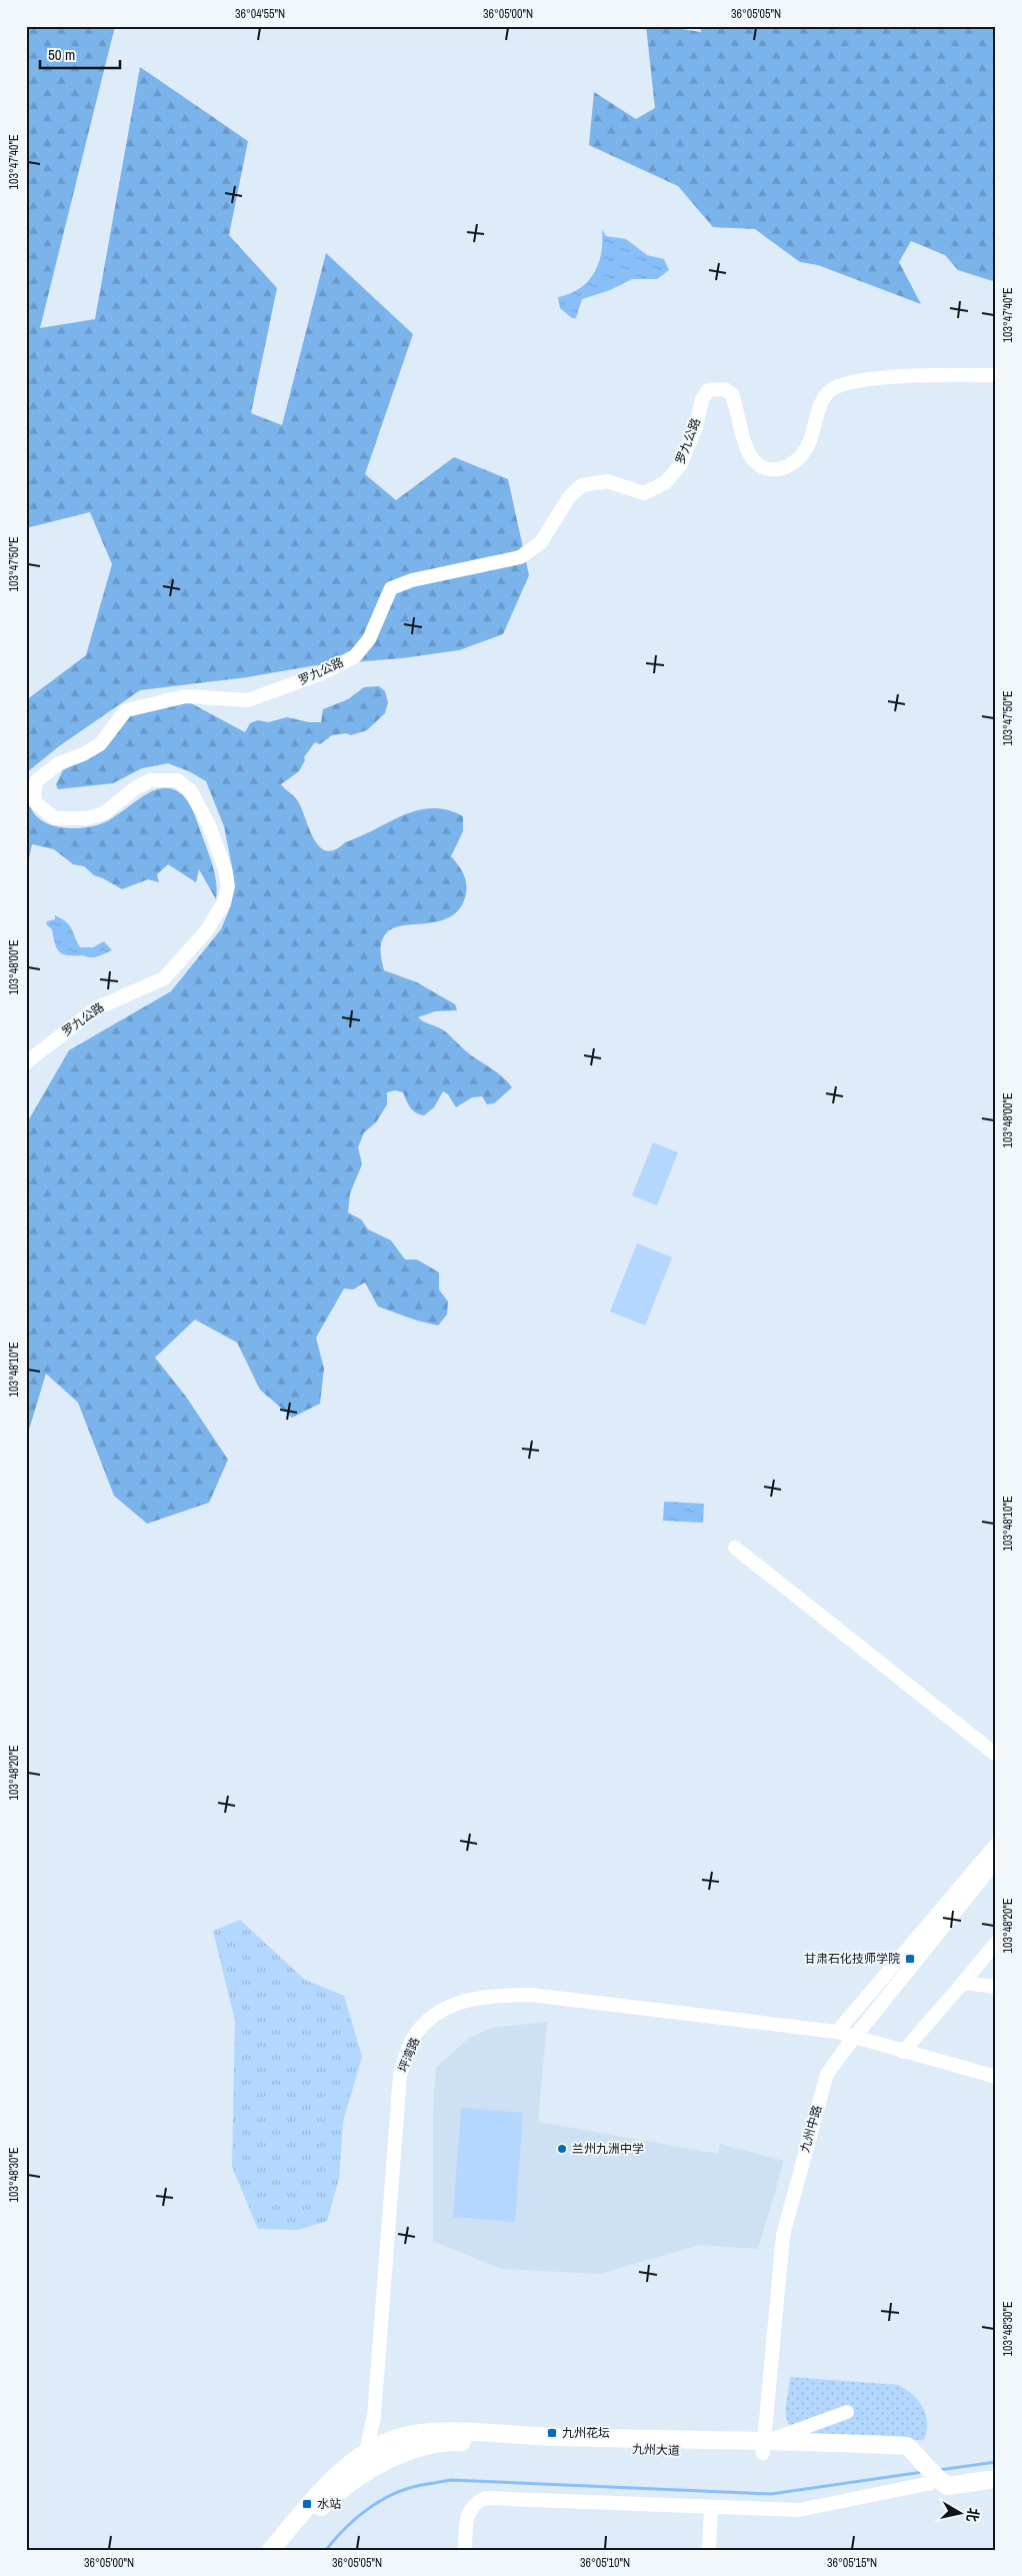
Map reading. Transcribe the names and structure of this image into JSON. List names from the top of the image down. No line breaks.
{"streets":{"main road":["九州大道"],"street":["罗九公路","坪湾路","九州中路"]},"crossings":[["坪湾路","九州中路"],["坪湾路","九州大道"],["九州中路","九州大道"]],"places":{"transit":["甘肃石化技师学院","九州花坛","水站"],"other":["兰州九洲中学"]},"scale_bar":"50 m","north":"right","coordinates":["36°04'55\"N","36°05'00\"N","36°05'05\"N","103°47'40\"E","103°47'50\"E","103°48'00\"E","103°48'10\"E","103°48'20\"E","103°48'30\"E","36°05'10\"N","36°05'15\"N"]}
